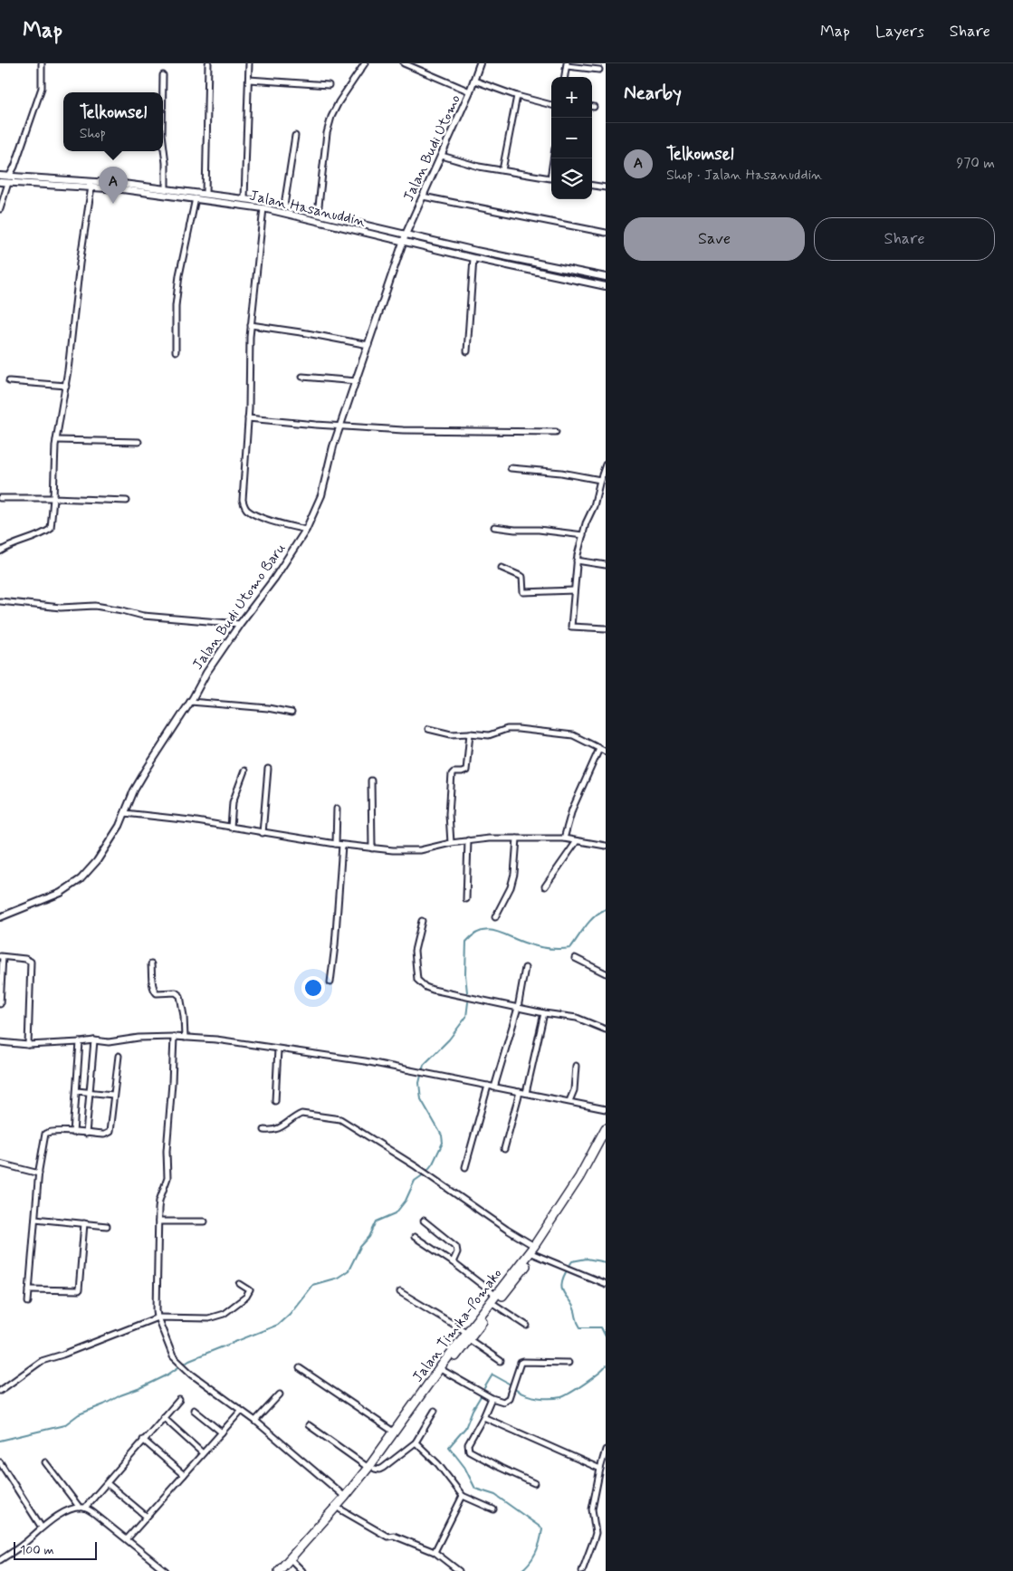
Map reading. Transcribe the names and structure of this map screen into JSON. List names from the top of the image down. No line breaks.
{"streets":{"highway":["Jalan Timika-Pomako"],"street":["Jalan Budi Utomo","Jalan Hasanuddin","Jalan Budi Utomo Baru"]},"crossings":[["Jalan Budi Utomo","Jalan Hasanuddin"],["Jalan Budi Utomo","Jalan Budi Utomo Baru"],["Jalan Hasanuddin","Jalan Budi Utomo Baru"]],"scale_bar":"100 m","page":{"header":"Map","nav":["Map","Layers","Share"],"heading":"Nearby","map_buttons":["+","−"],"popup":["Telkomsel","Shop"],"list":[{"mark":"A","name":"Telkomsel","note":"Shop · Jalan Hasanuddin","value":"970 m"}],"pins":"A","buttons":["Save","Share"],"scale":"100 m"}}
